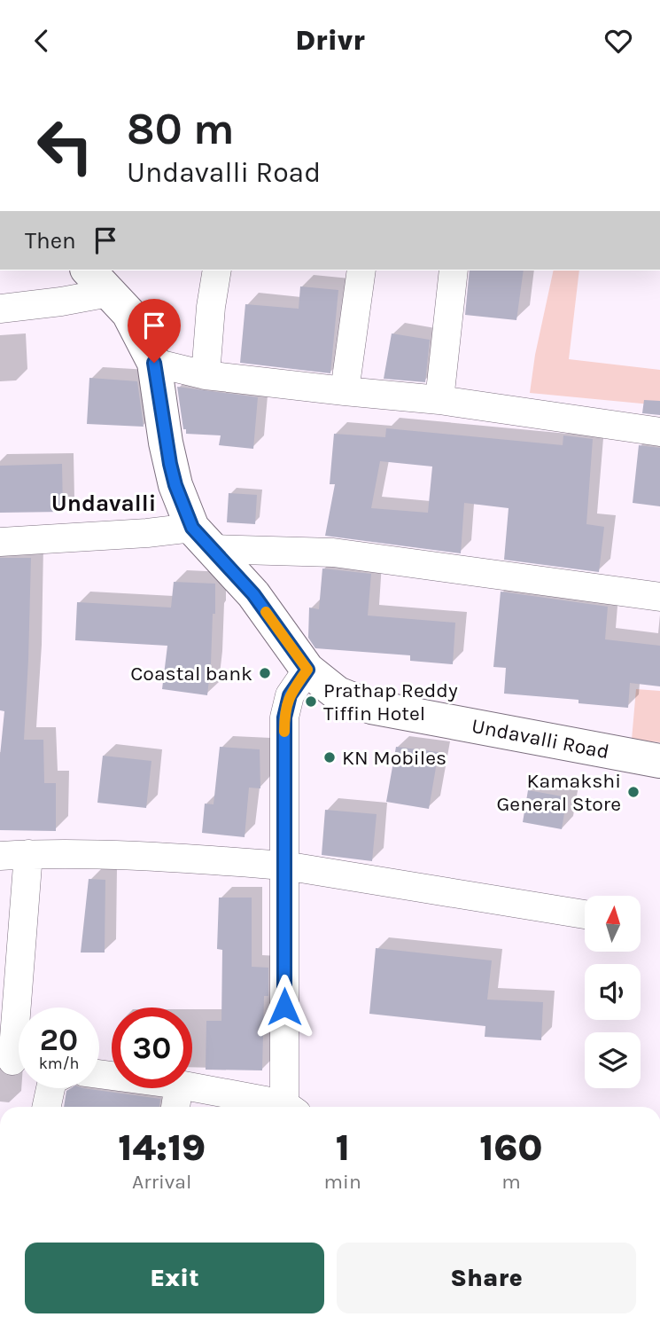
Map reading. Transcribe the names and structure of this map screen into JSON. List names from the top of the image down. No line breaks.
{"streets":{"main road":["Undavalli Road"]},"districts":["Undavalli"],"places":["Coastal bank","Prathap Reddy Tiffin Hotel","KN Mobiles","Kamakshi General Store"],"north":"top","page":{"header":"Drivr","turn":["80 m","Undavalli Road"],"then":"Then","speed":"20 km/h","limit":"30","eta":["14:19","Arrival","1","min","160","m"],"buttons":["Exit","Share"]}}
